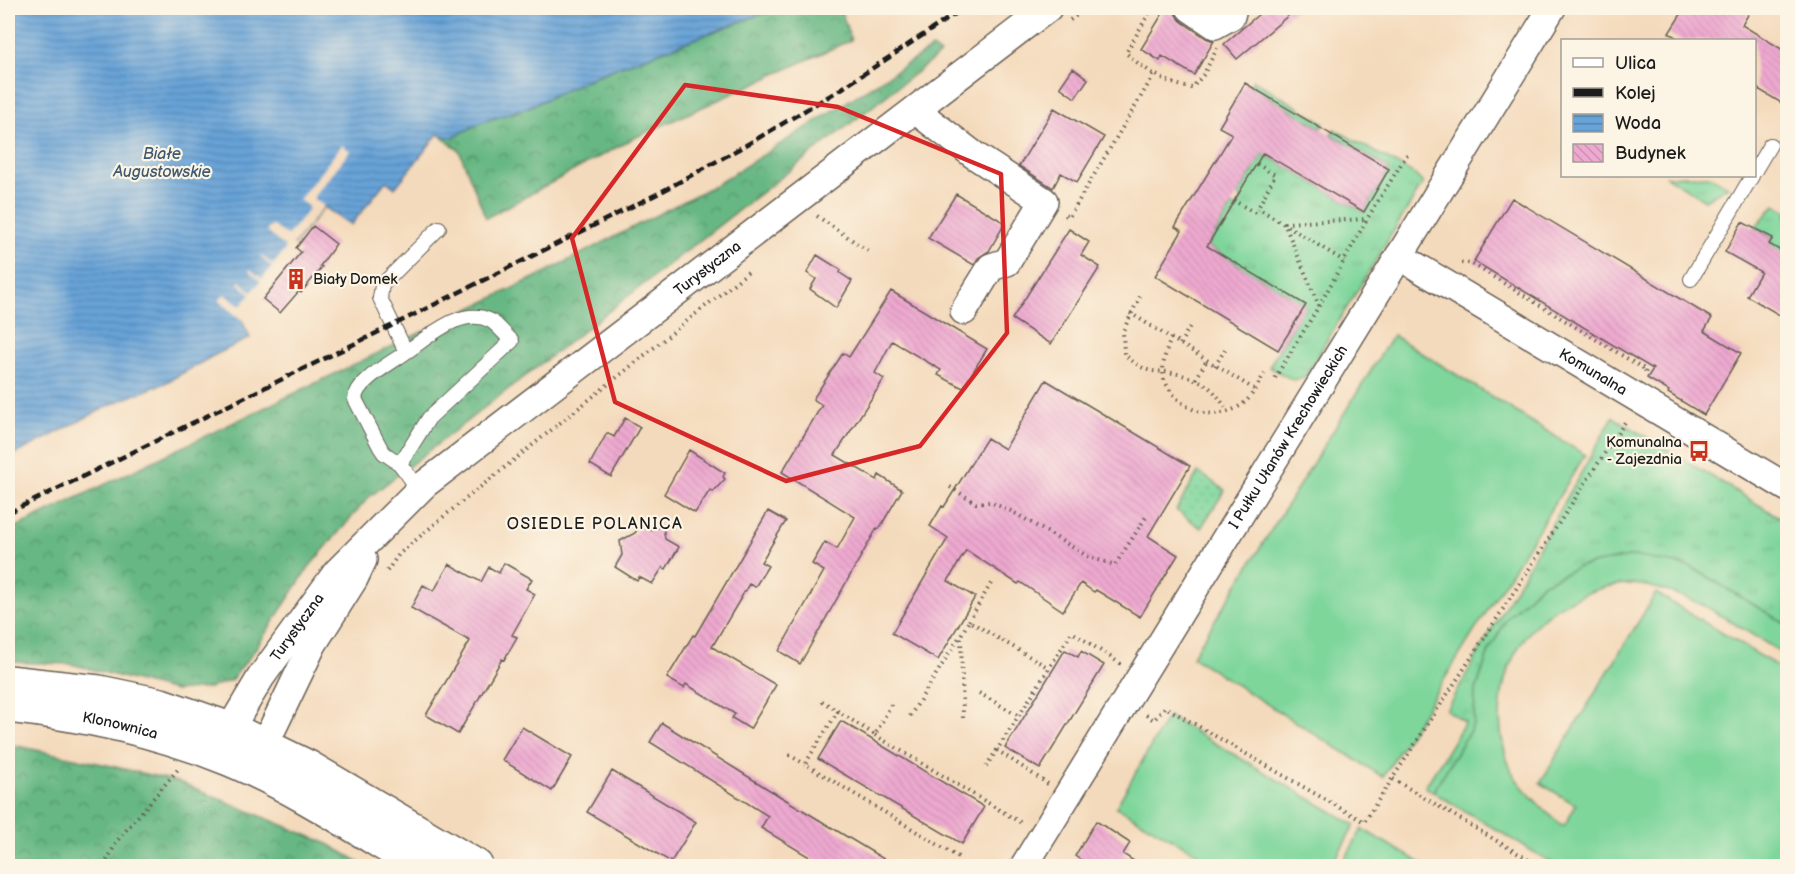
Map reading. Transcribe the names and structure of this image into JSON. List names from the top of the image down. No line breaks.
{"streets":{"main road":["Klonownica"],"street":["Turystyczna","Komunalna","I Pułku Ułanów Krechowieckich"]},"crossings":[["Turystyczna","Klonownica"],["Komunalna","I Pułku Ułanów Krechowieckich"]],"districts":["OSIEDLE POLANICA"],"water":["Białe Augustowskie"],"places":{"building":["Biały Domek"],"bus stop":["Komunalna - Zajezdnia"]},"legend":["Ulica","Kolej","Woda","Budynek"]}
